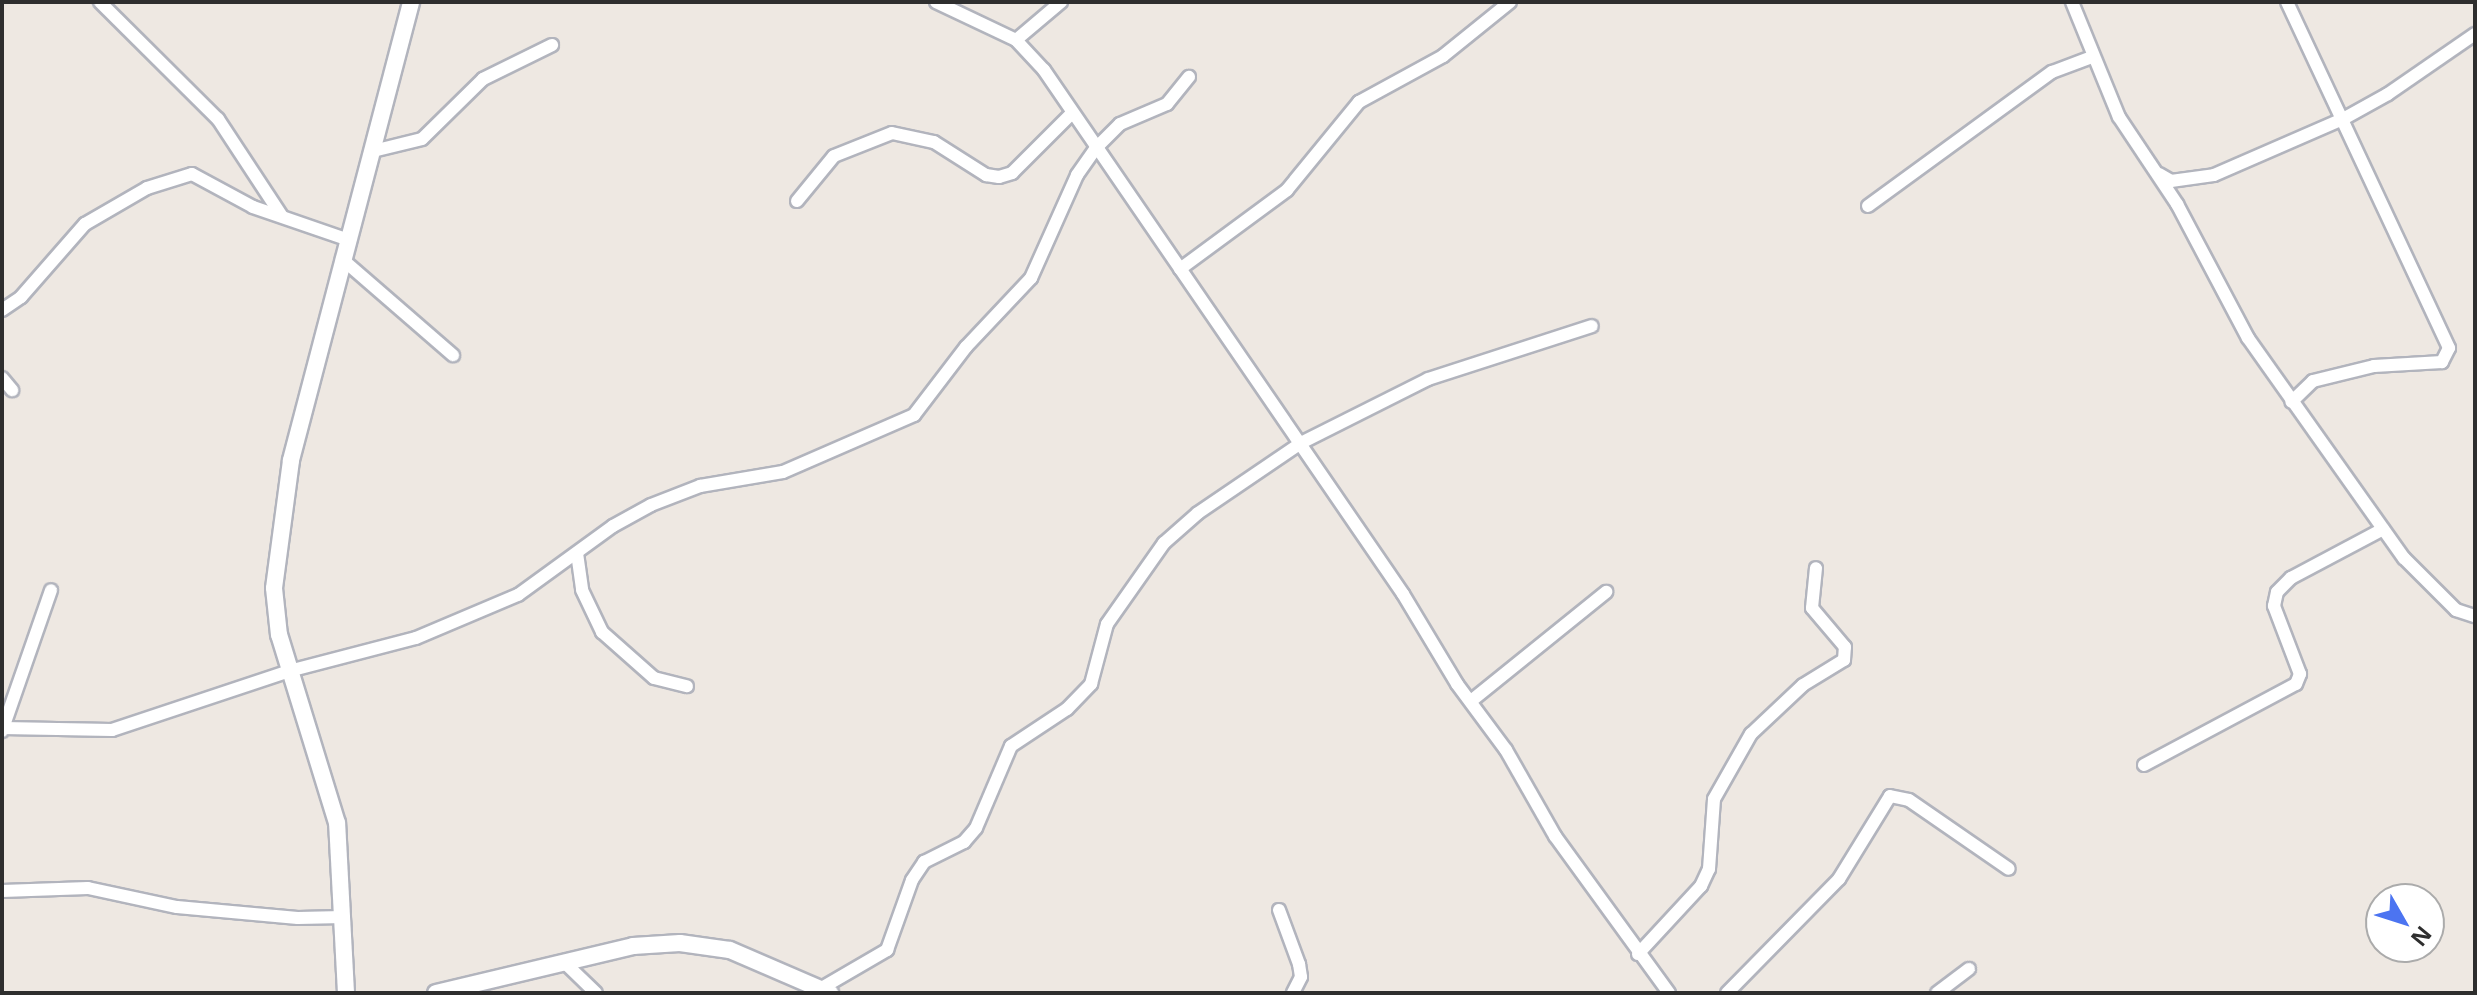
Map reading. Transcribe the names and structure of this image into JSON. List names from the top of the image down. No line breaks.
{"north":"bottom right"}
